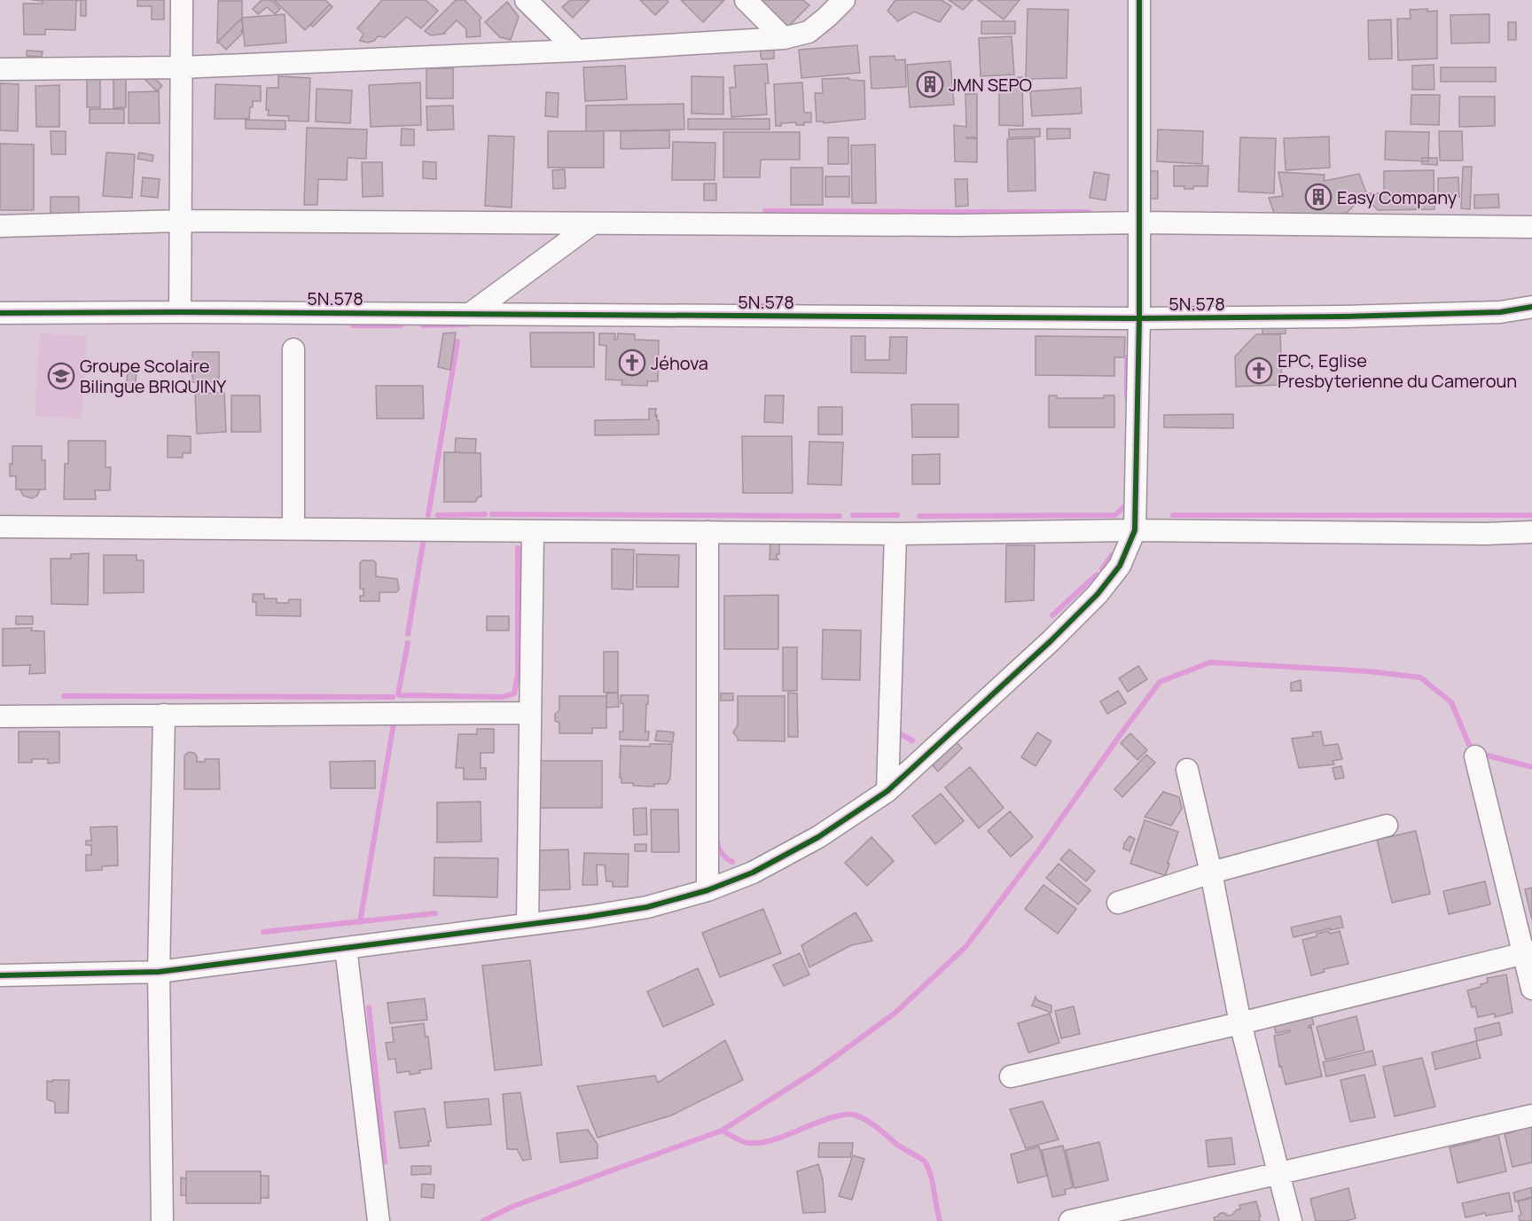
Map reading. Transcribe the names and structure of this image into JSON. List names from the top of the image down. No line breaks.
{"streets":{"street":["5N.578"]},"places":{"building":["JMN SEPO","Easy Company"],"church":["Jéhova","EPC, Eglise Presbyterienne du Cameroun"],"school or university":["Groupe Scolaire Bilingue BRIQUINY"]}}
